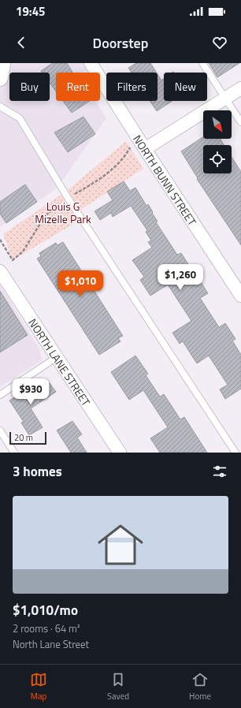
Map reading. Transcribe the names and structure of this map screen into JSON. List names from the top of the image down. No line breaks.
{"streets":{"street":["NORTH BUNN STREET","NORTH LANE STREET"]},"parks":["Louis G Mizelle Park"],"scale_bar":"20 m","north":"bottom right","page":{"status":"19:45","header":"Doorstep","chip":["Buy","Rent","Filters","New"],"price":["$1,260","$1,010","$930"],"scale":"20 m","heading":"3 homes","list":[{"name":"$1,010/mo","note":"2 rooms · 64 m² · North Lane Street"}],"tabs":["Map","Saved","Home"]}}
